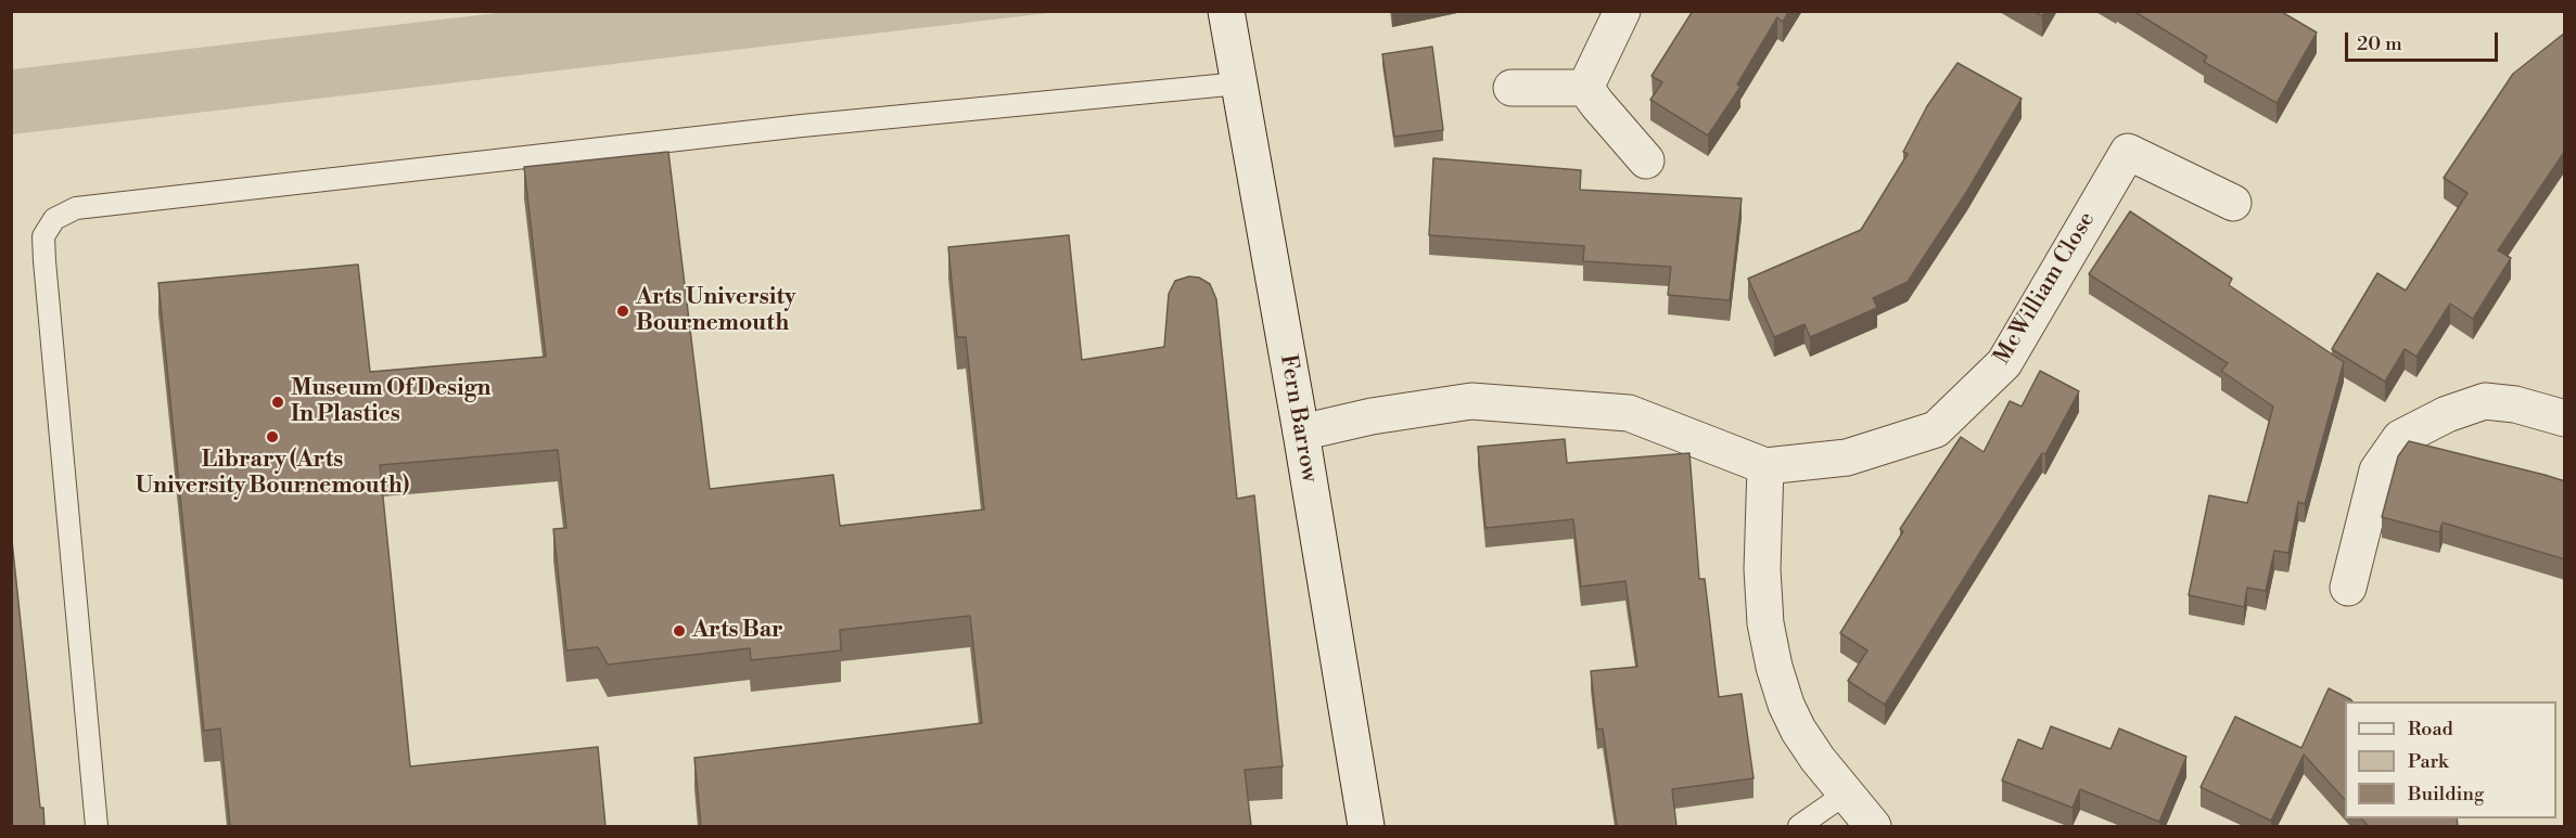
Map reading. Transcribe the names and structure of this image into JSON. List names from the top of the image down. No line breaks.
{"streets":{"street":["McWilliam Close","Fern Barrow"]},"crossings":[["McWilliam Close","Fern Barrow"]],"places":["Arts University Bournemouth","Museum Of Design In Plastics","Library (Arts University Bournemouth)","Arts Bar"],"legend":["Road","Park","Building"],"scale_bar":"20 m"}
